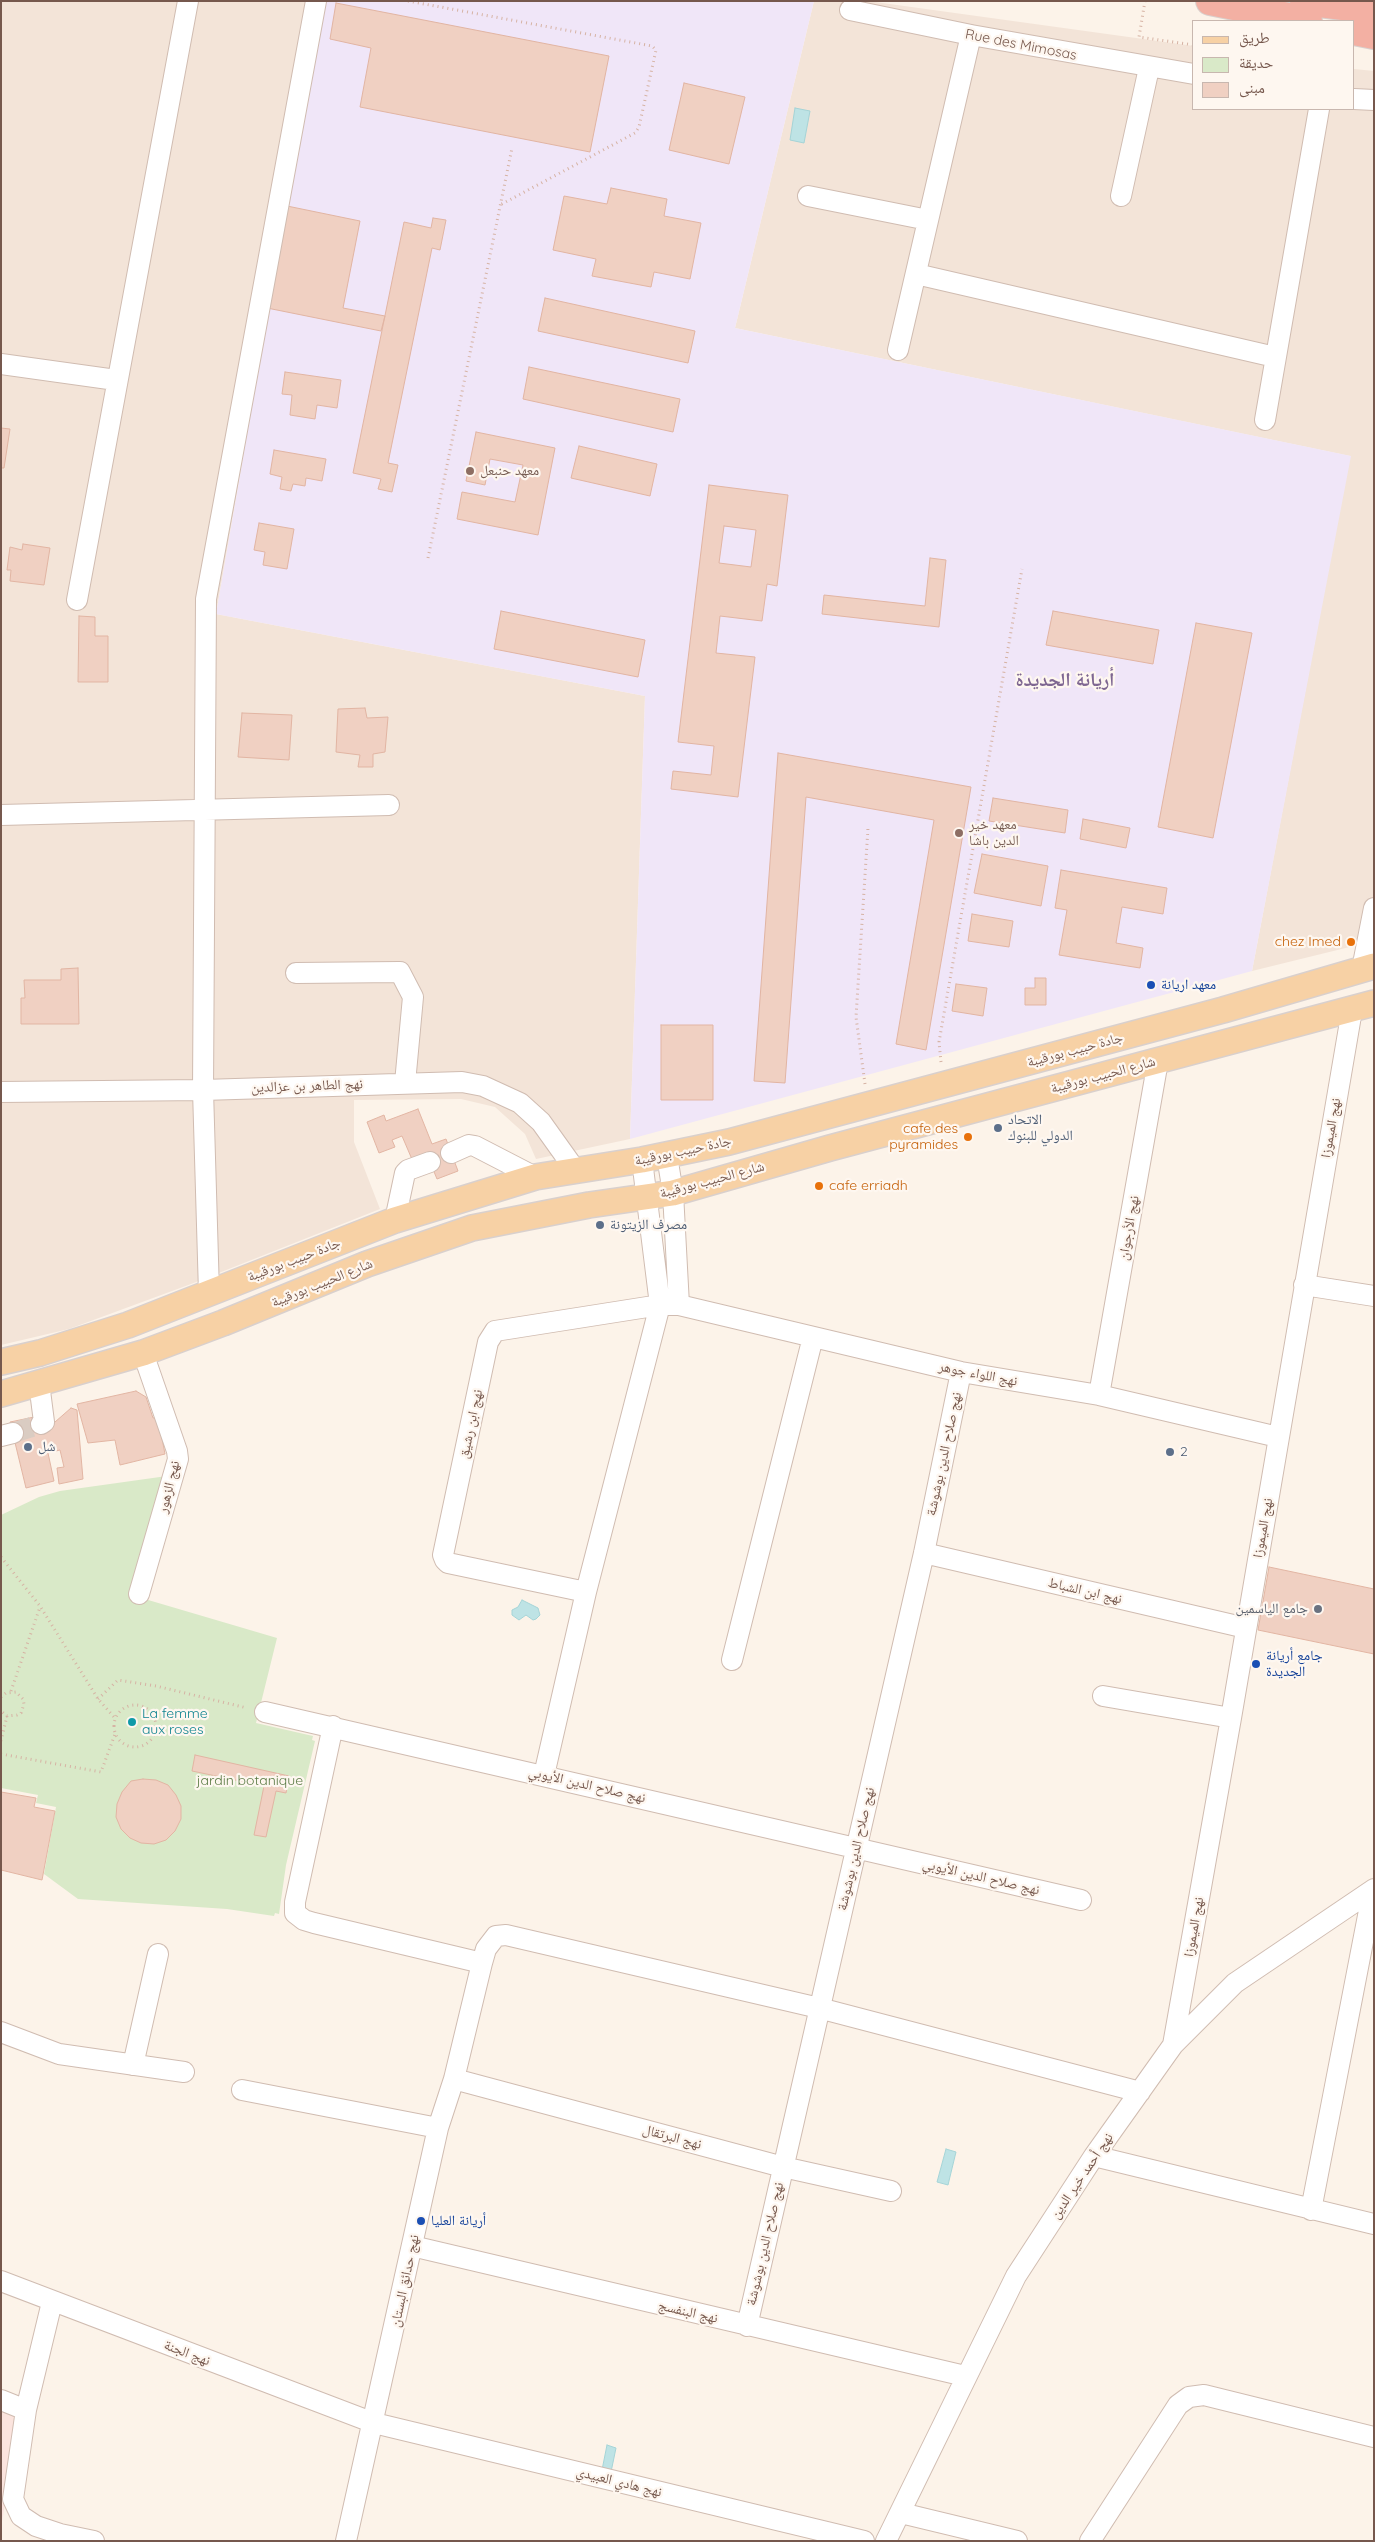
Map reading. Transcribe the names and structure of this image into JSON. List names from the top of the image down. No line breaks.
{"streets":{"main road":["جادة حبيب بورقيبة","شارع الحبيب بورقيبة"],"street":["Rue des Mimosas","نهج الطاهر بن عزالدين","نهج الميموزا","نهج الأرجوان","نهج اللواء جوهر","نهج ابن رشيق","نهج صلاح الدين بوشوشة","نهج الزهور","نهج ابن الشباط","نهج صلاح الدين الأيوبي","نهج البرتقال","نهج أحمد خير الدين","نهج حدائق البستان","نهج البنفسج","نهج الجنة","نهج هادي العبيدي"]},"crossings":[["جادة حبيب بورقيبة","نهج الطاهر بن عزالدين"],["شارع الحبيب بورقيبة","نهج الميموزا"],["شارع الحبيب بورقيبة","نهج الأرجوان"],["شارع الحبيب بورقيبة","نهج الزهور"],["نهج الميموزا","نهج اللواء جوهر"],["نهج الميموزا","نهج ابن الشباط"],["نهج الميموزا","نهج أحمد خير الدين"],["نهج الأرجوان","نهج اللواء جوهر"],["نهج اللواء جوهر","نهج ابن رشيق"],["نهج اللواء جوهر","نهج صلاح الدين بوشوشة"],["نهج صلاح الدين بوشوشة","نهج ابن الشباط"],["نهج صلاح الدين بوشوشة","نهج صلاح الدين الأيوبي"],["نهج صلاح الدين بوشوشة","نهج البرتقال"],["نهج صلاح الدين بوشوشة","نهج حدائق البستان"],["نهج صلاح الدين بوشوشة","نهج البنفسج"],["نهج البرتقال","نهج حدائق البستان"],["نهج أحمد خير الدين","نهج حدائق البستان"],["نهج أحمد خير الدين","نهج البنفسج"],["نهج حدائق البستان","نهج البنفسج"],["نهج حدائق البستان","نهج الجنة"],["نهج حدائق البستان","نهج هادي العبيدي"],["نهج الجنة","نهج هادي العبيدي"]],"districts":["أريانة الجديدة"],"parks":["jardin botanique"],"places":["معهد حنبعل","معهد خير الدين باشا","chez Imed","معهد اريانة","الاتحاد الدولي للبنوك","cafe des pyramides","cafe erriadh","مصرف الزيتونة","شل","2","جامع الياسمين","جامع أريانة الجديدة","La femme aux roses","أريانة العليا"],"legend":["طريق","حديقة","مبنى"]}
